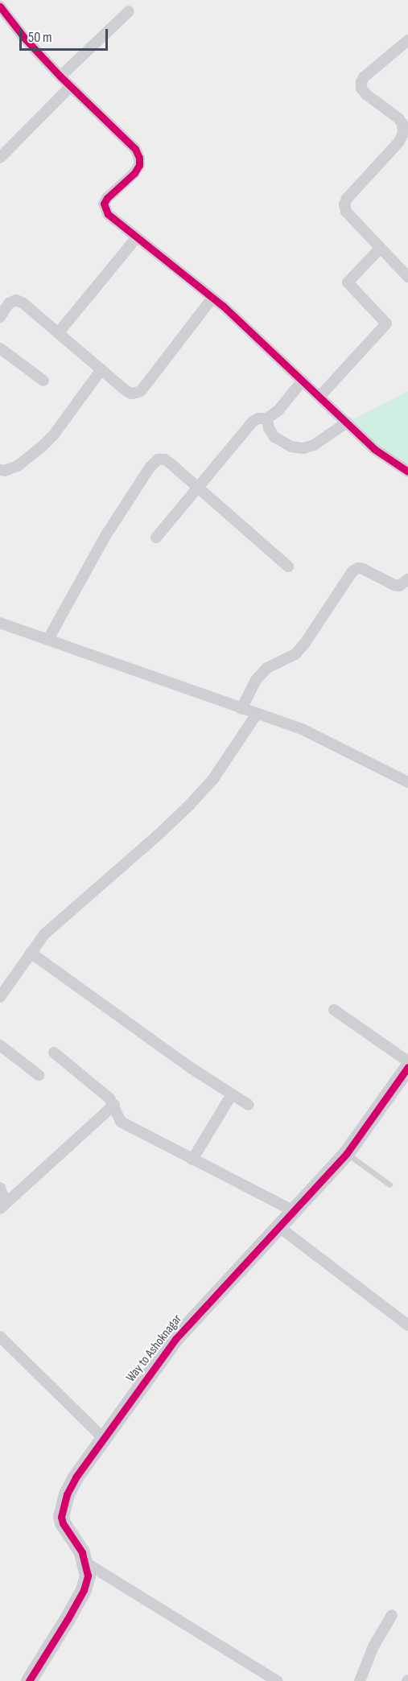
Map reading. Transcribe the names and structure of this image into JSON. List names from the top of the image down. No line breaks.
{"streets":{"street":["Way to Ashoknagar"]},"scale_bar":"50 m"}
